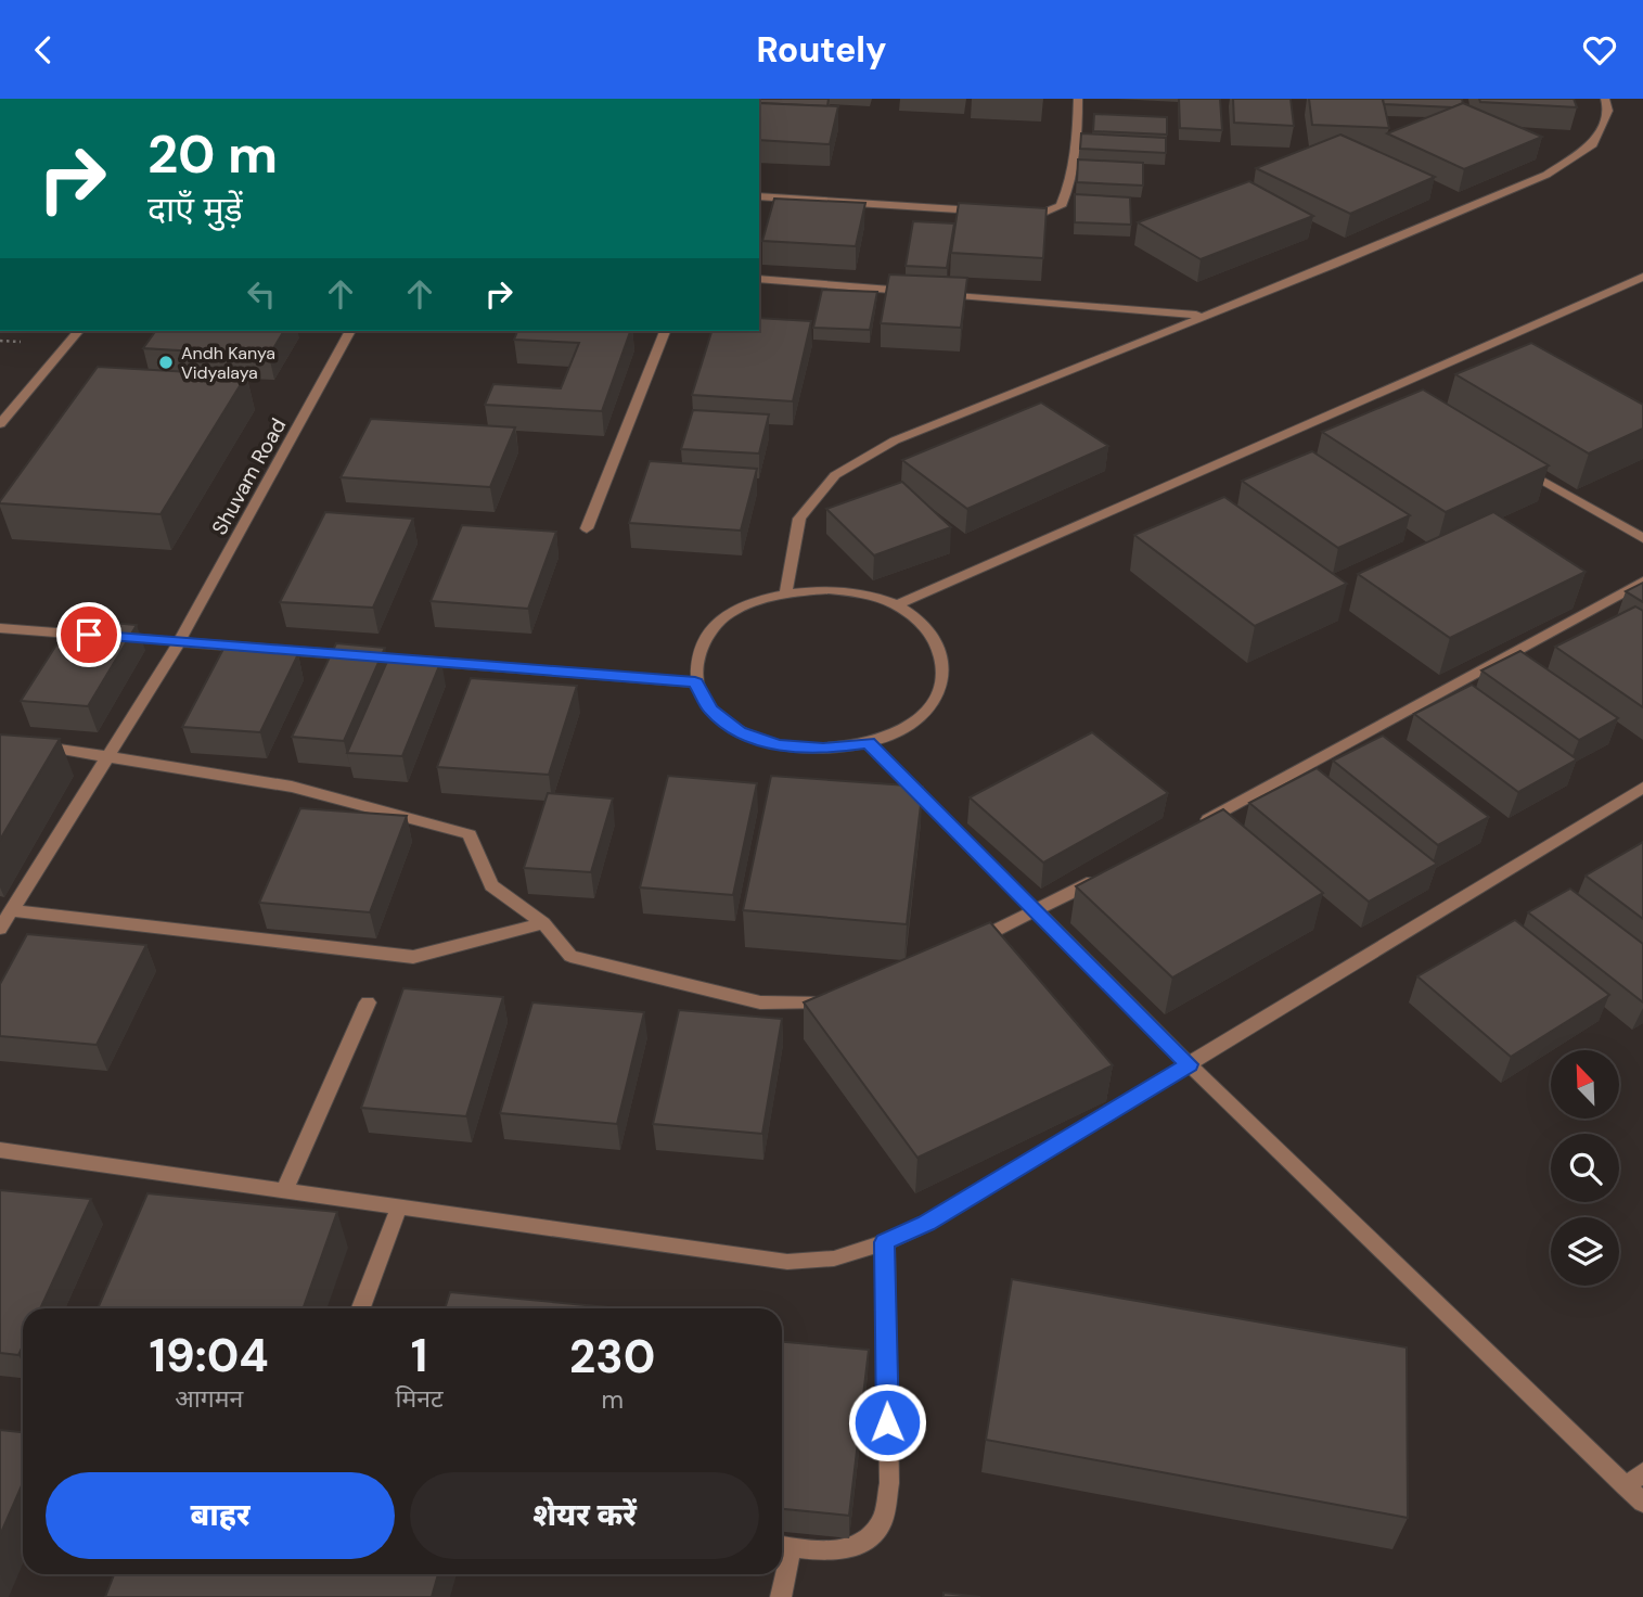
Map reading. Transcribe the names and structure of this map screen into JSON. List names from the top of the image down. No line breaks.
{"streets":{"street":["Shuvam Road"]},"places":["Andh Kanya Vidyalaya"],"north":"top left","page":{"header":"Routely","turn":["20 m","दाएँ मुड़ें"],"eta":["19:04","आगमन","1","मिनट","230","m"],"buttons":["बाहर","शेयर करें"]}}
